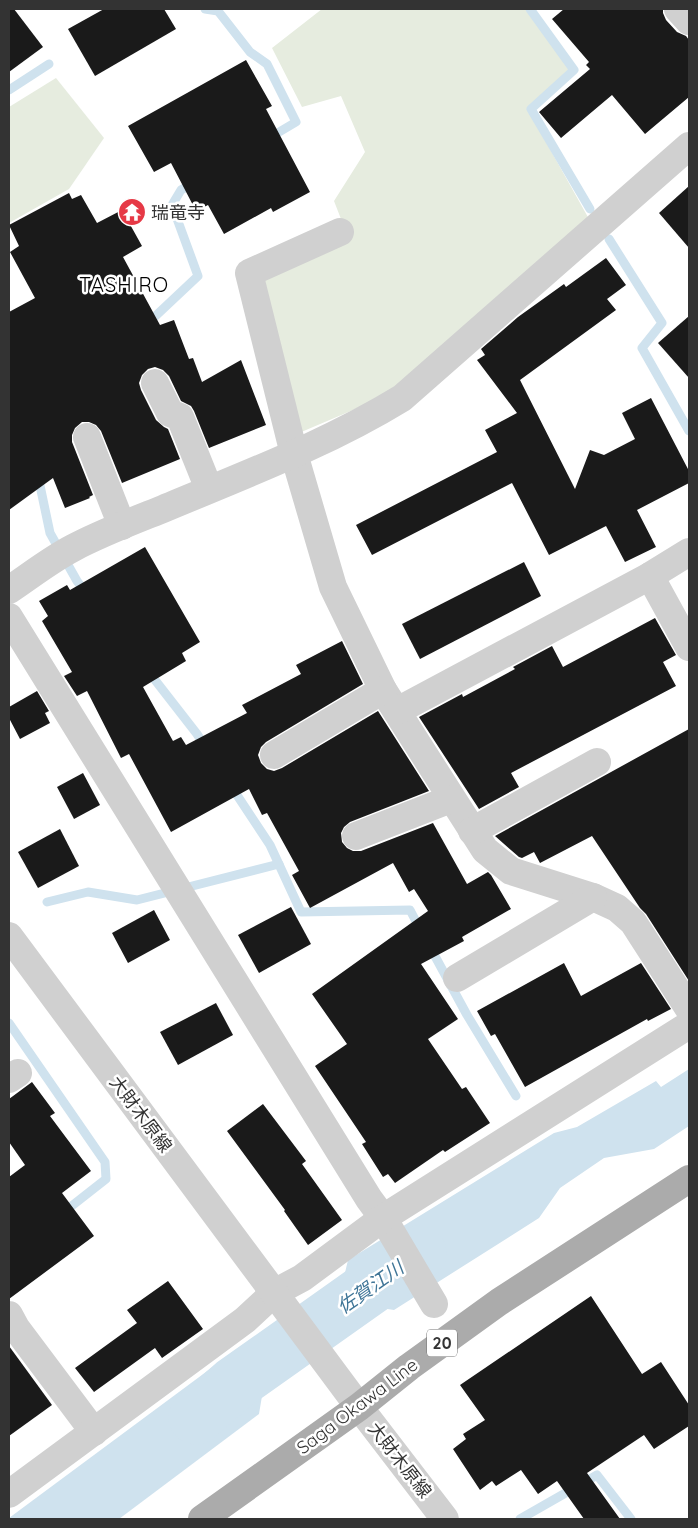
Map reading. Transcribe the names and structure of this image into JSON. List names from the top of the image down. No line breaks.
{"streets":{"main road":["20","Saga Okawa Line"],"street":["大財木原線"]},"crossings":[["大財木原線","Saga Okawa Line"]],"districts":["TASHIRO"],"water":["佐賀江川"],"places":{"temple":["瑞竜寺"]}}
